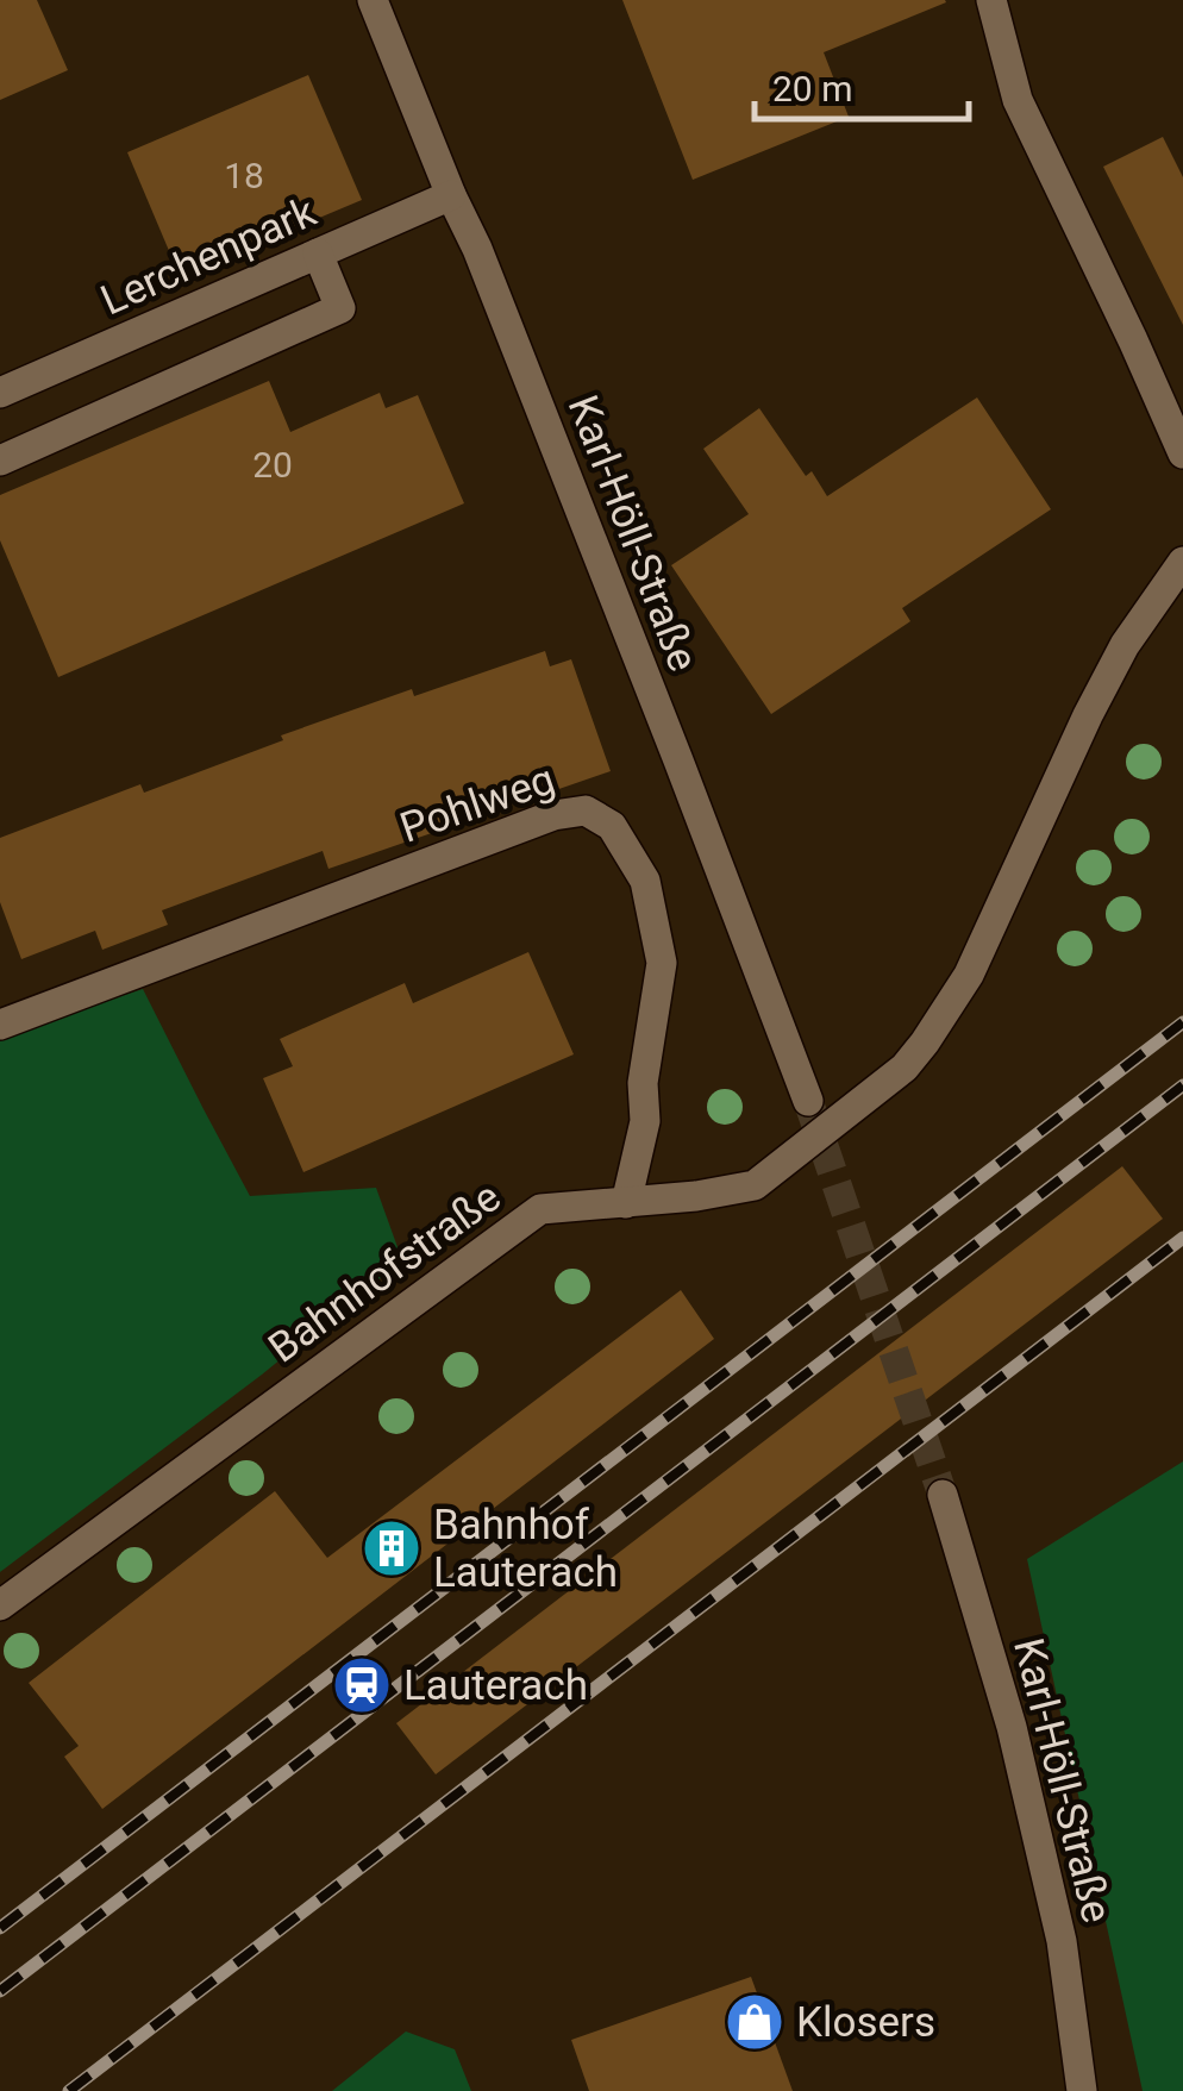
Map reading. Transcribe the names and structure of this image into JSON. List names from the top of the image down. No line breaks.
{"streets":{"street":["Lerchenpark","Karl-Höll-Straße","Pohlweg","Bahnhofstraße"]},"crossings":[["Lerchenpark","Karl-Höll-Straße"],["Pohlweg","Bahnhofstraße"]],"places":{"building":["Bahnhof Lauterach"],"station":["Lauterach"],"shop":["Klosers"]},"house_numbers":["18","20"],"scale_bar":"20 m"}
